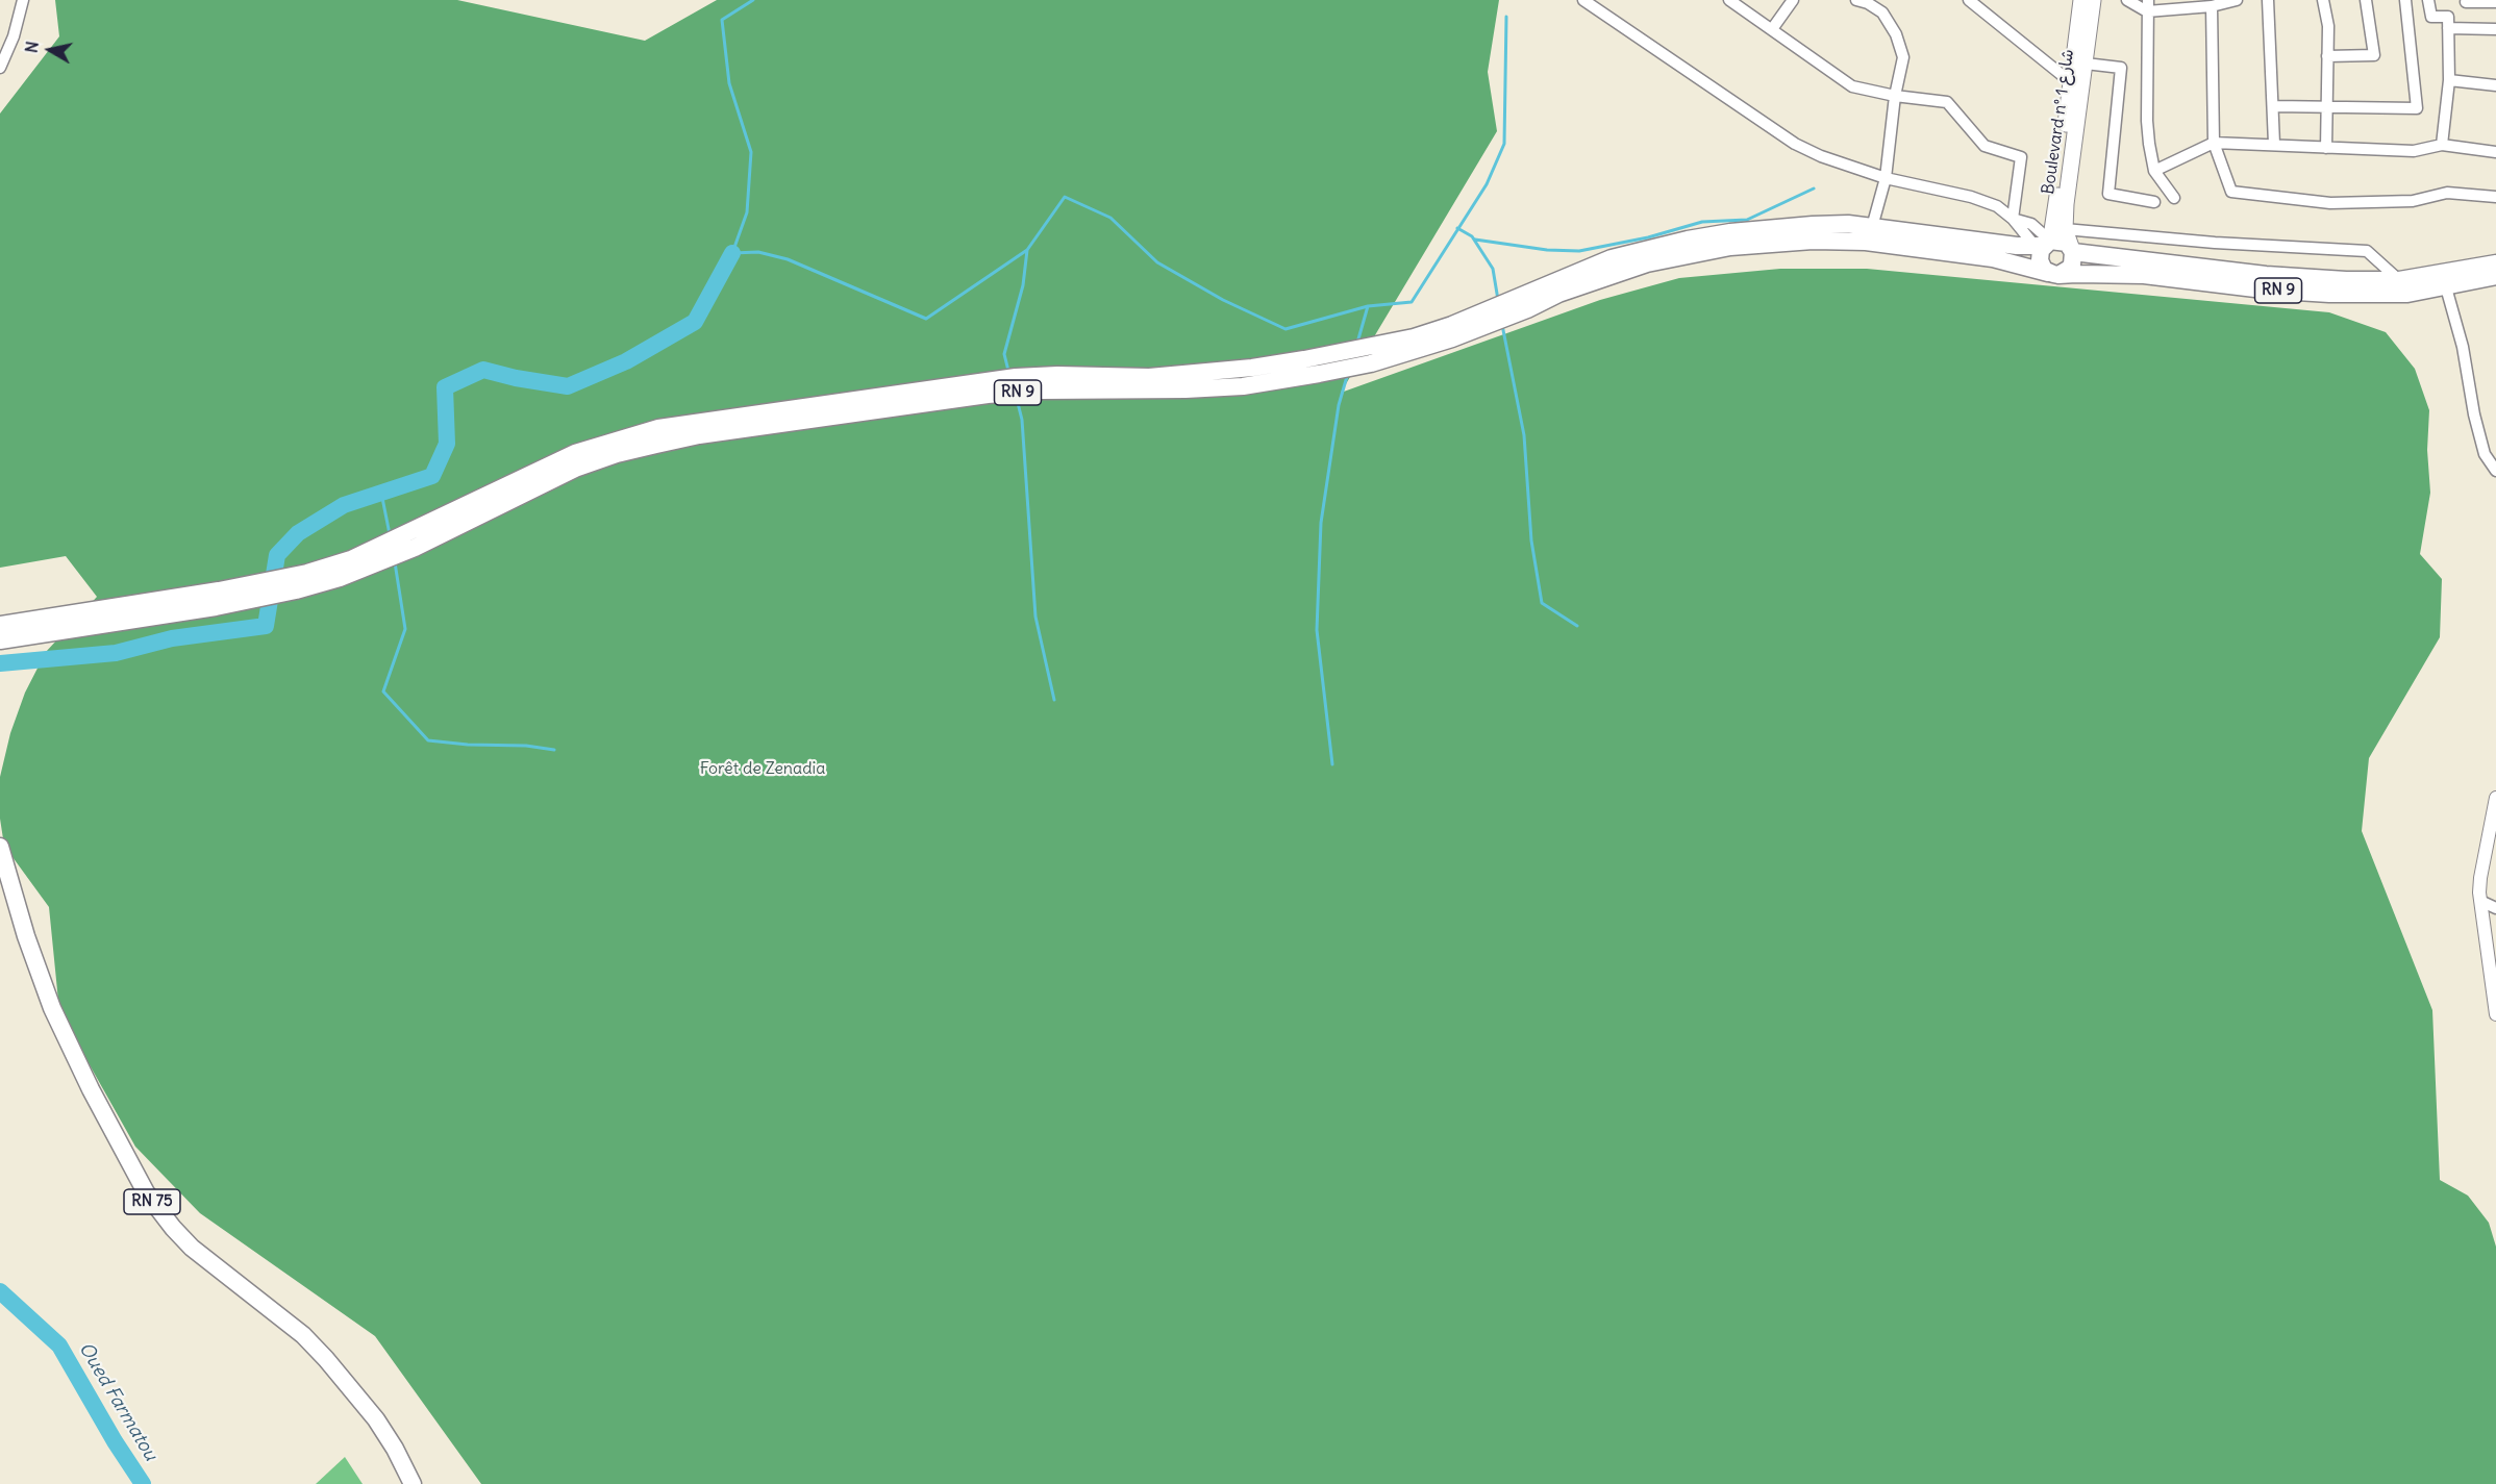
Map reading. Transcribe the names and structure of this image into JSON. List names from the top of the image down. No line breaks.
{"streets":{"main road":["Boulevard n° شارع 1","RN 9","RN 75"]},"crossings":[["Boulevard n° شارع 1","RN 9"]],"water":["Oued Farmatou"],"parks":["Forêt de Zenadia"],"north":"left"}
